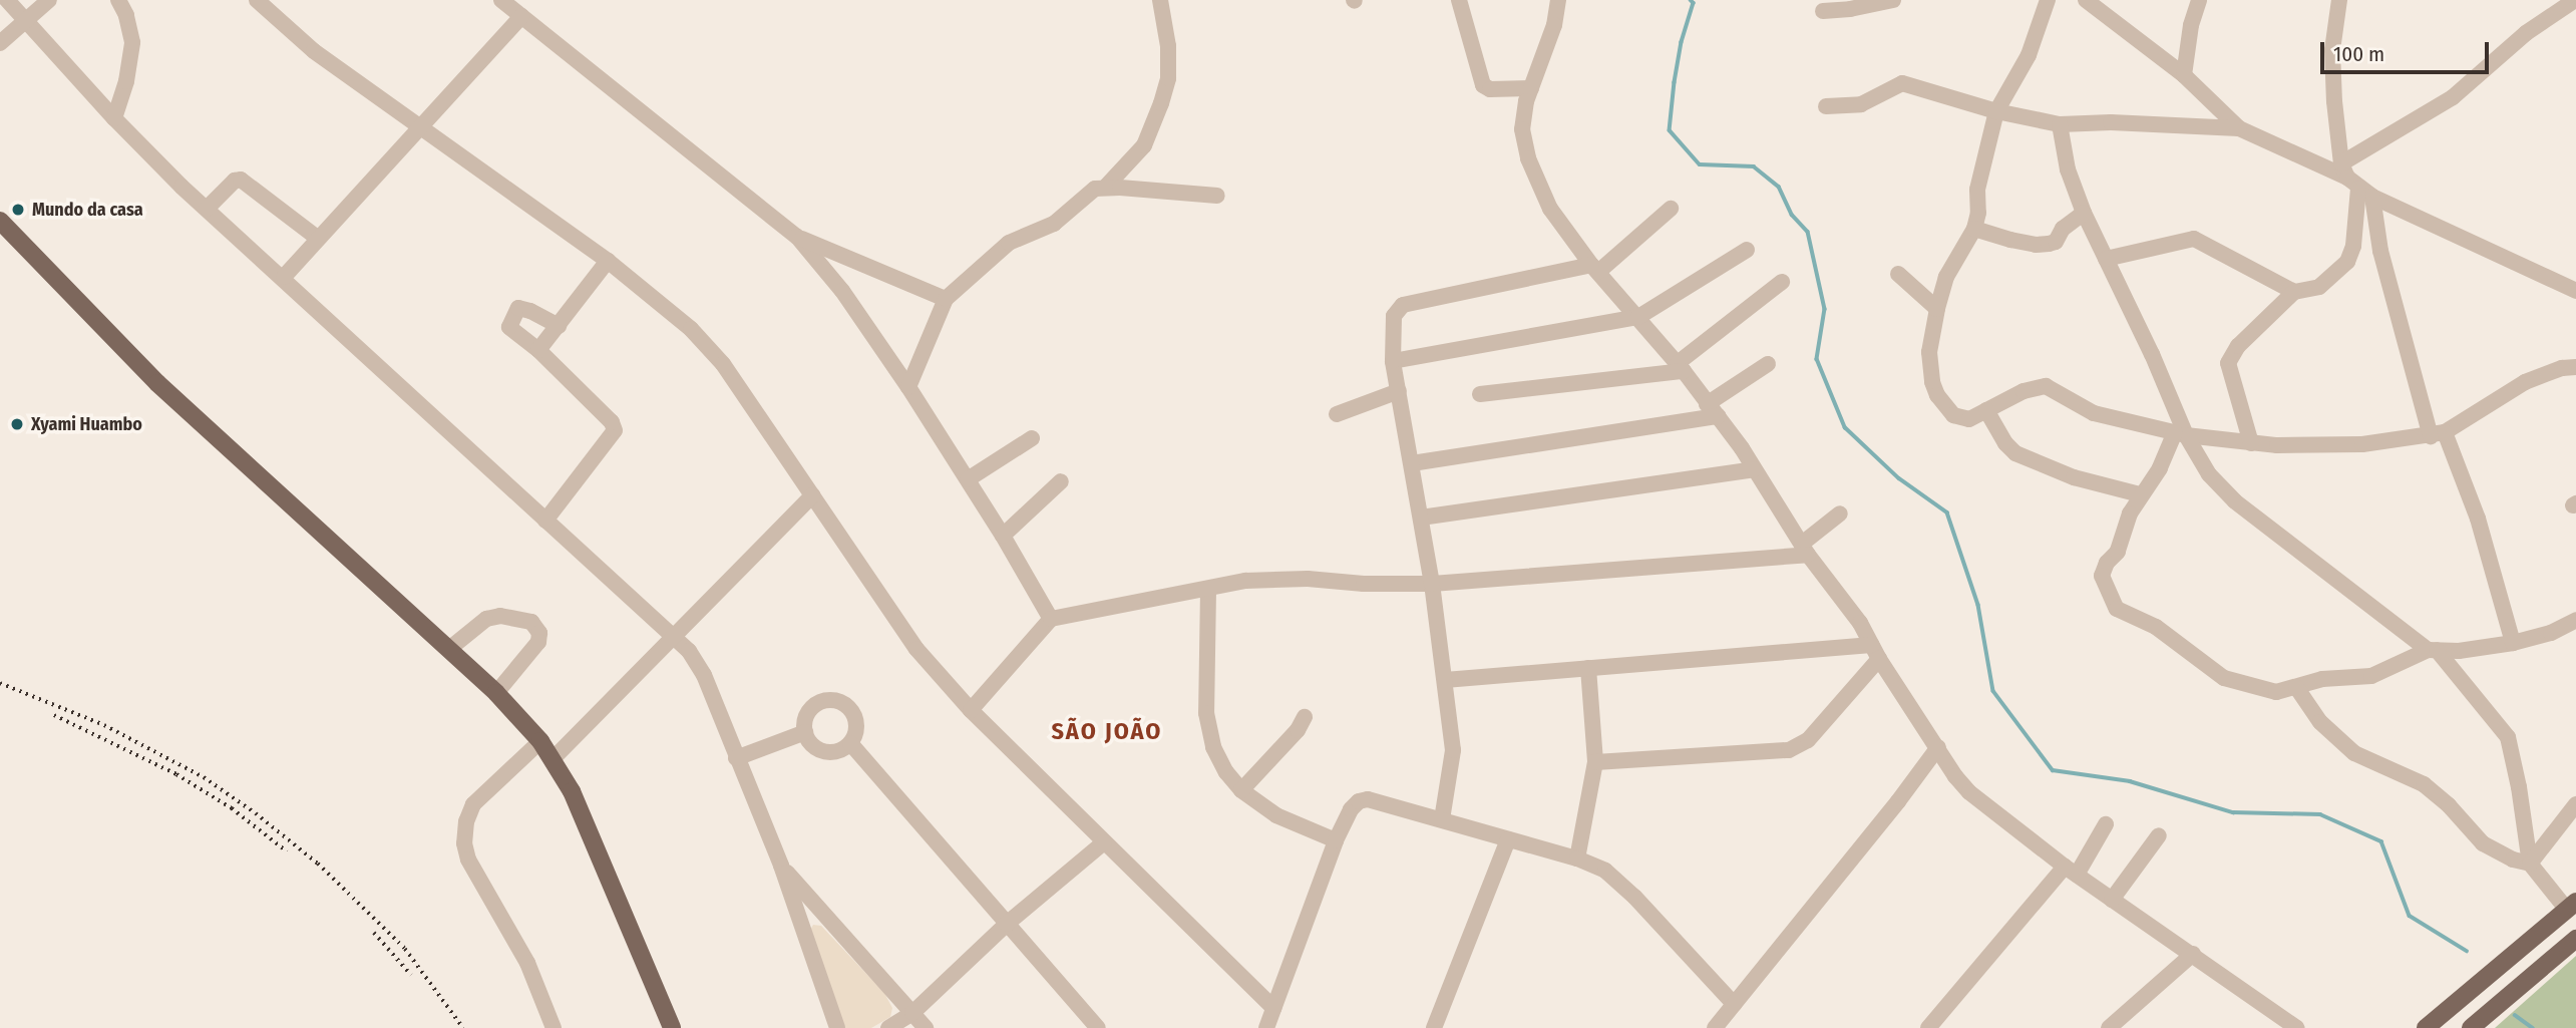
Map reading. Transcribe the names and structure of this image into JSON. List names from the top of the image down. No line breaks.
{"districts":["SÃO JOÃO"],"places":["Mundo da casa","Xyami Huambo"],"scale_bar":"100 m"}
